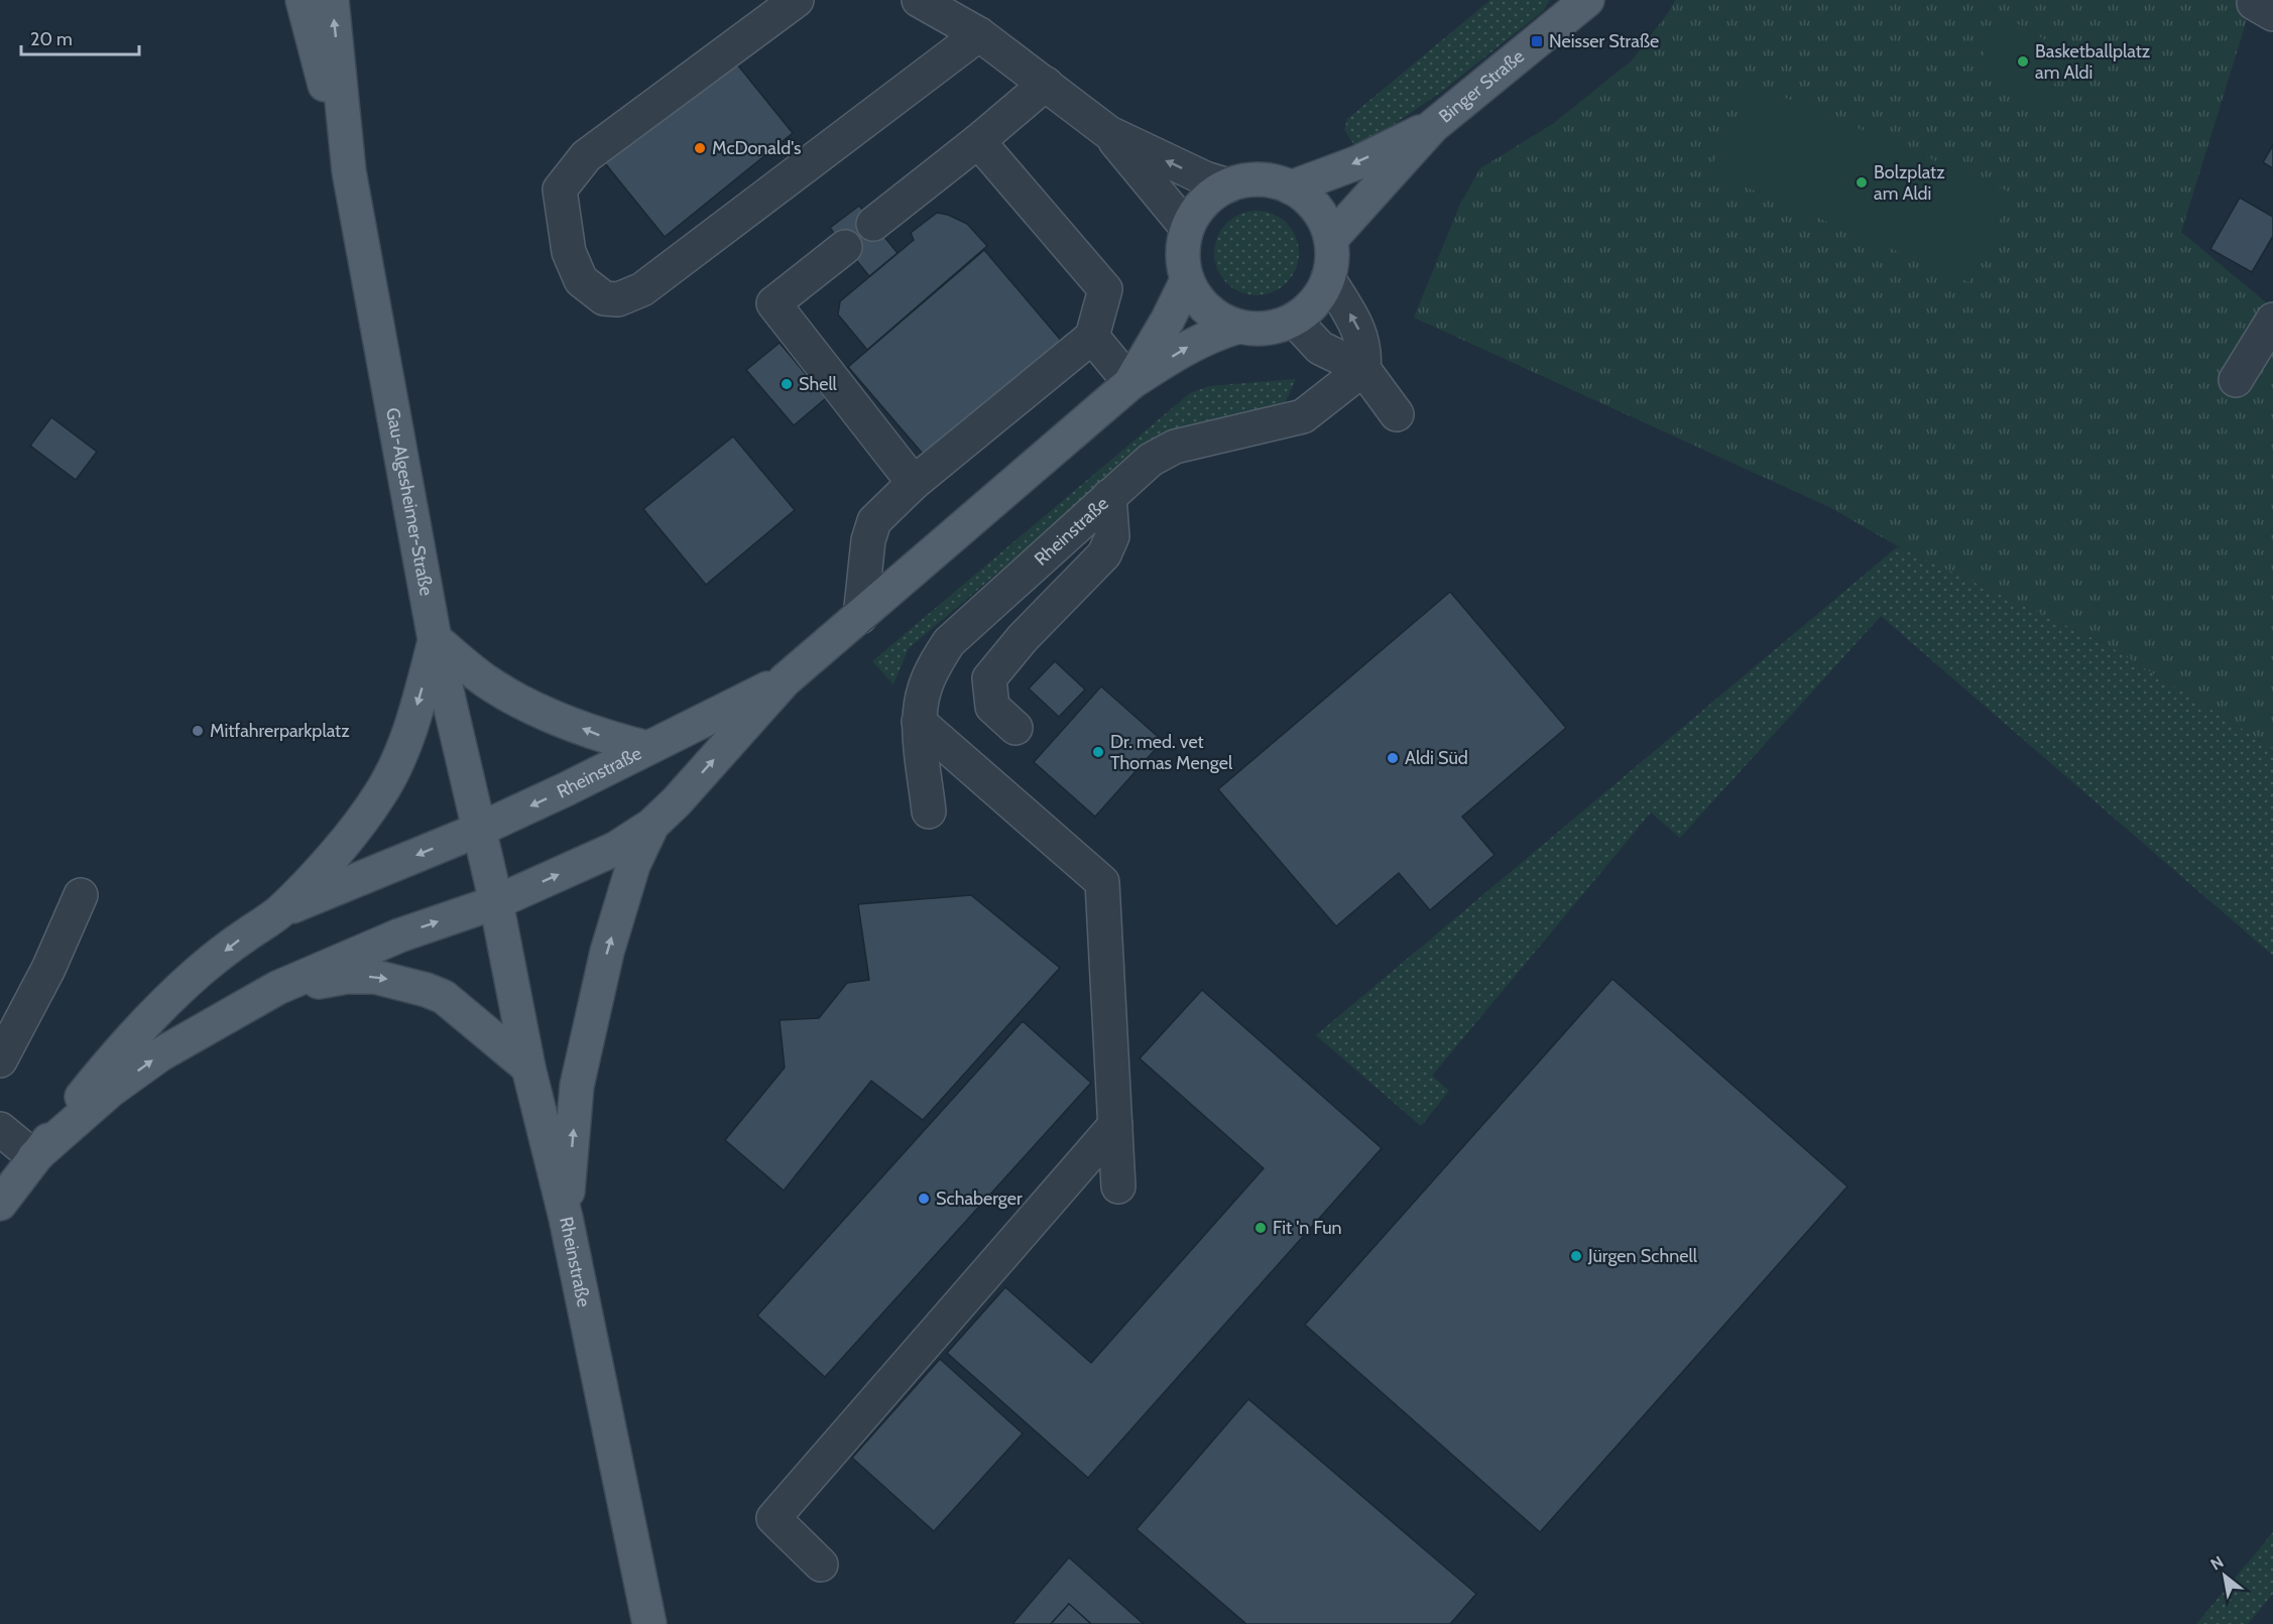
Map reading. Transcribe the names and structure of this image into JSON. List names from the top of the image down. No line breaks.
{"streets":{"main road":["Binger Straße","Gau-Algesheimer-Straße","Rheinstraße"]},"crossings":[["Binger Straße","Rheinstraße"],["Gau-Algesheimer-Straße","Rheinstraße"]],"places":{"transit":["Neisser Straße"],"other":["Basketballplatz am Aldi","McDonald's","Bolzplatz am Aldi","Shell","Mitfahrerparkplatz","Dr. med. vet Thomas Mengel","Aldi Süd","Schaberger","Fit 'n Fun","Jürgen Schnell"]},"scale_bar":"20 m","north":"top left"}
